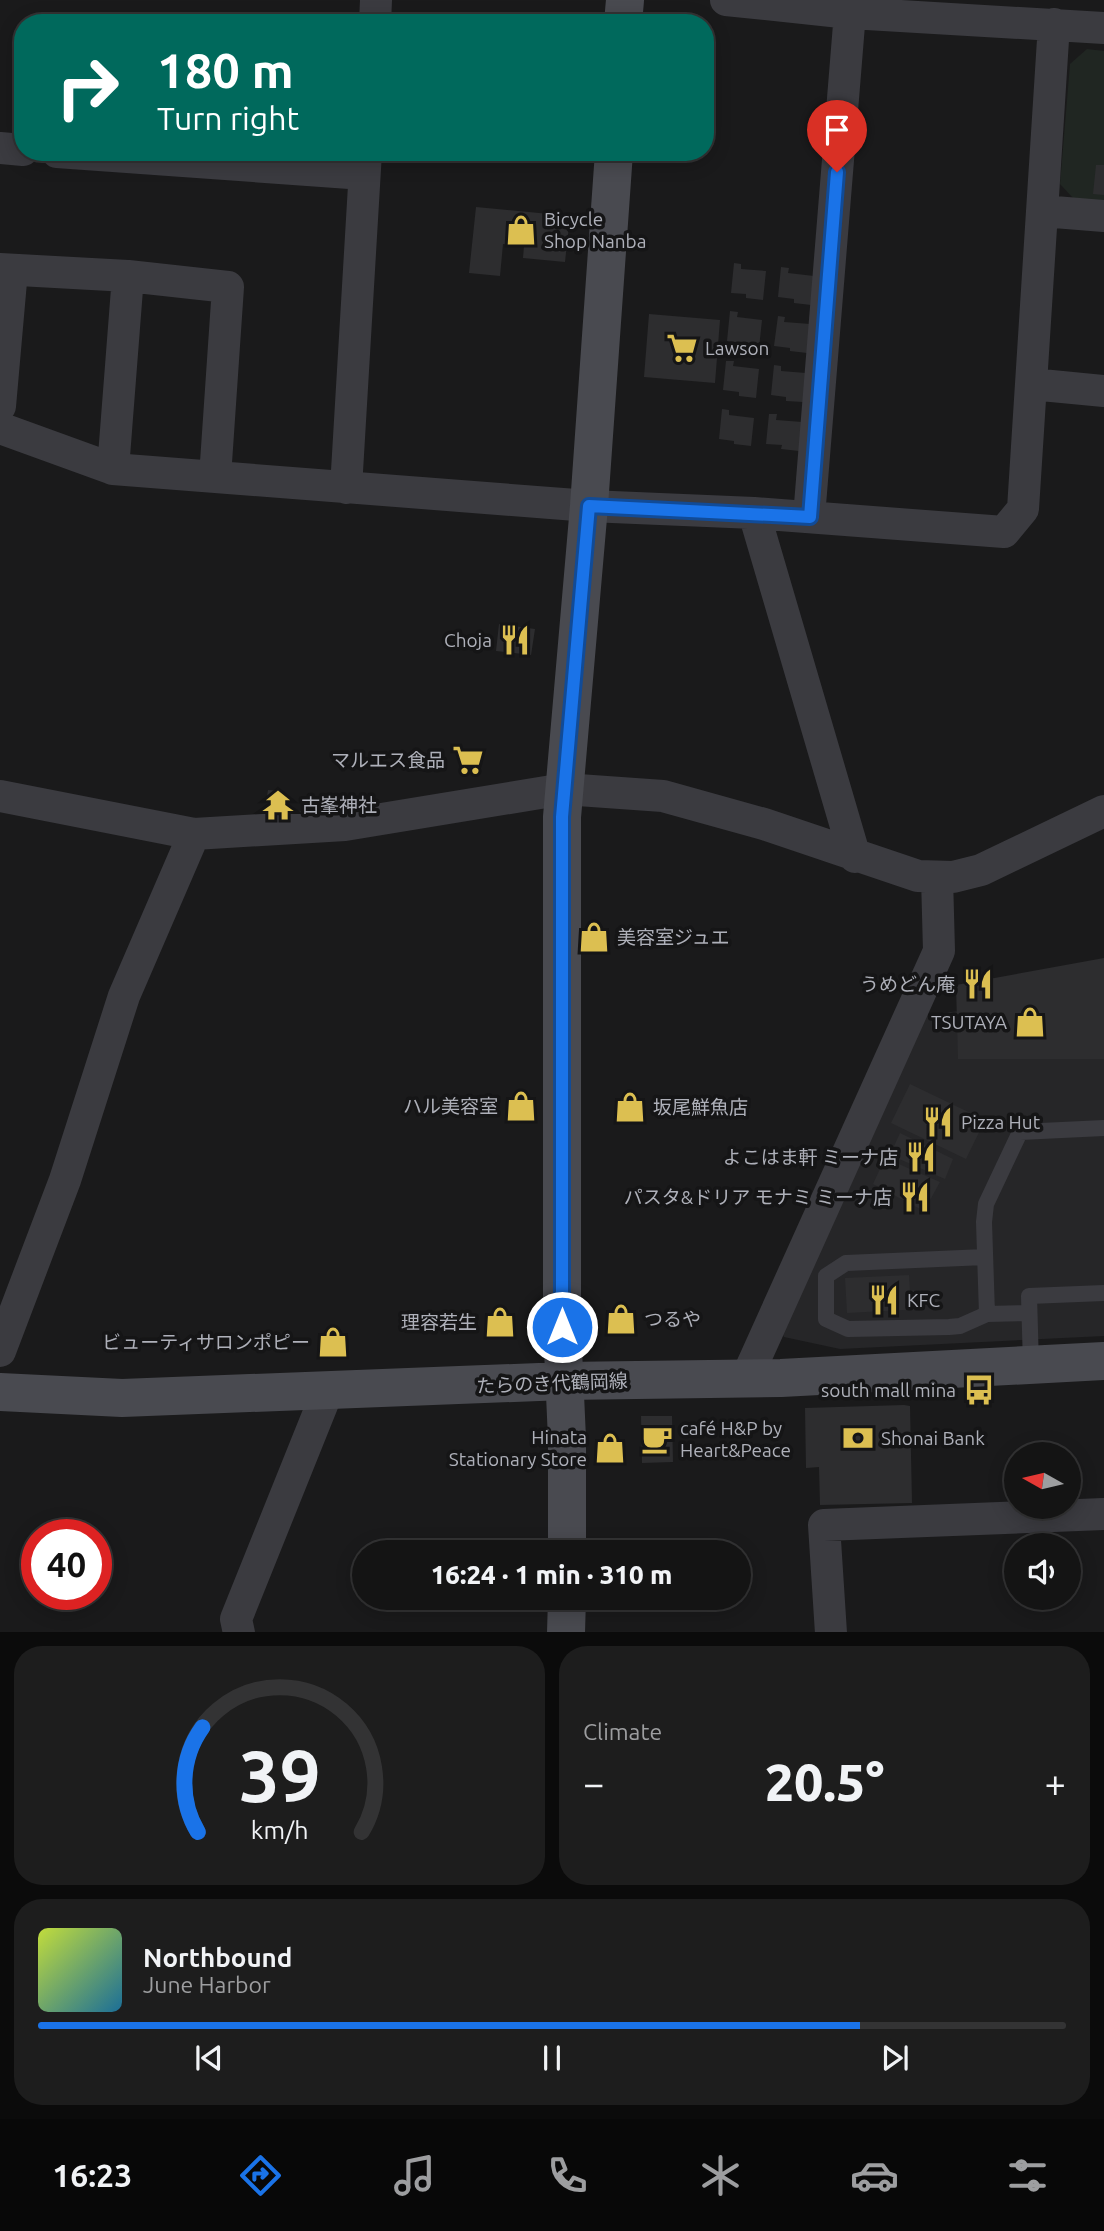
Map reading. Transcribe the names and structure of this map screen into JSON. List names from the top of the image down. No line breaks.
{"streets":{"street":["たらのき代鶴岡線"]},"places":{"shop":["Bicycle Shop Nanba","美容室ジュエ","TSUTAYA","ハル美容室","坂尾鮮魚店","つるや","理容若生","ビューティサロンポピー","Hinata Stationary Store"],"supermarket":["Lawson","マルエス食品"],"restaurant":["Choja","うめどん庵","Pizza Hut","よこはま軒 ミーナ店","パスタ&ドリア モナミ ミーナ店","KFC"],"temple":["古峯神社"],"bus stop":["south mall mina"],"bank":["Shonai Bank"],"cafe":["café H&P by Heart&Peace"]},"north":"left","page":{"turn":["180 m","Turn right"],"limit":"40","trip":"16:24 · 1 min · 310 m","tile":"Climate","heat":["−","20.5°","+"],"song":["Northbound","June Harbor"],"tabs":"16:23","gauge":["39","km/h"]}}
